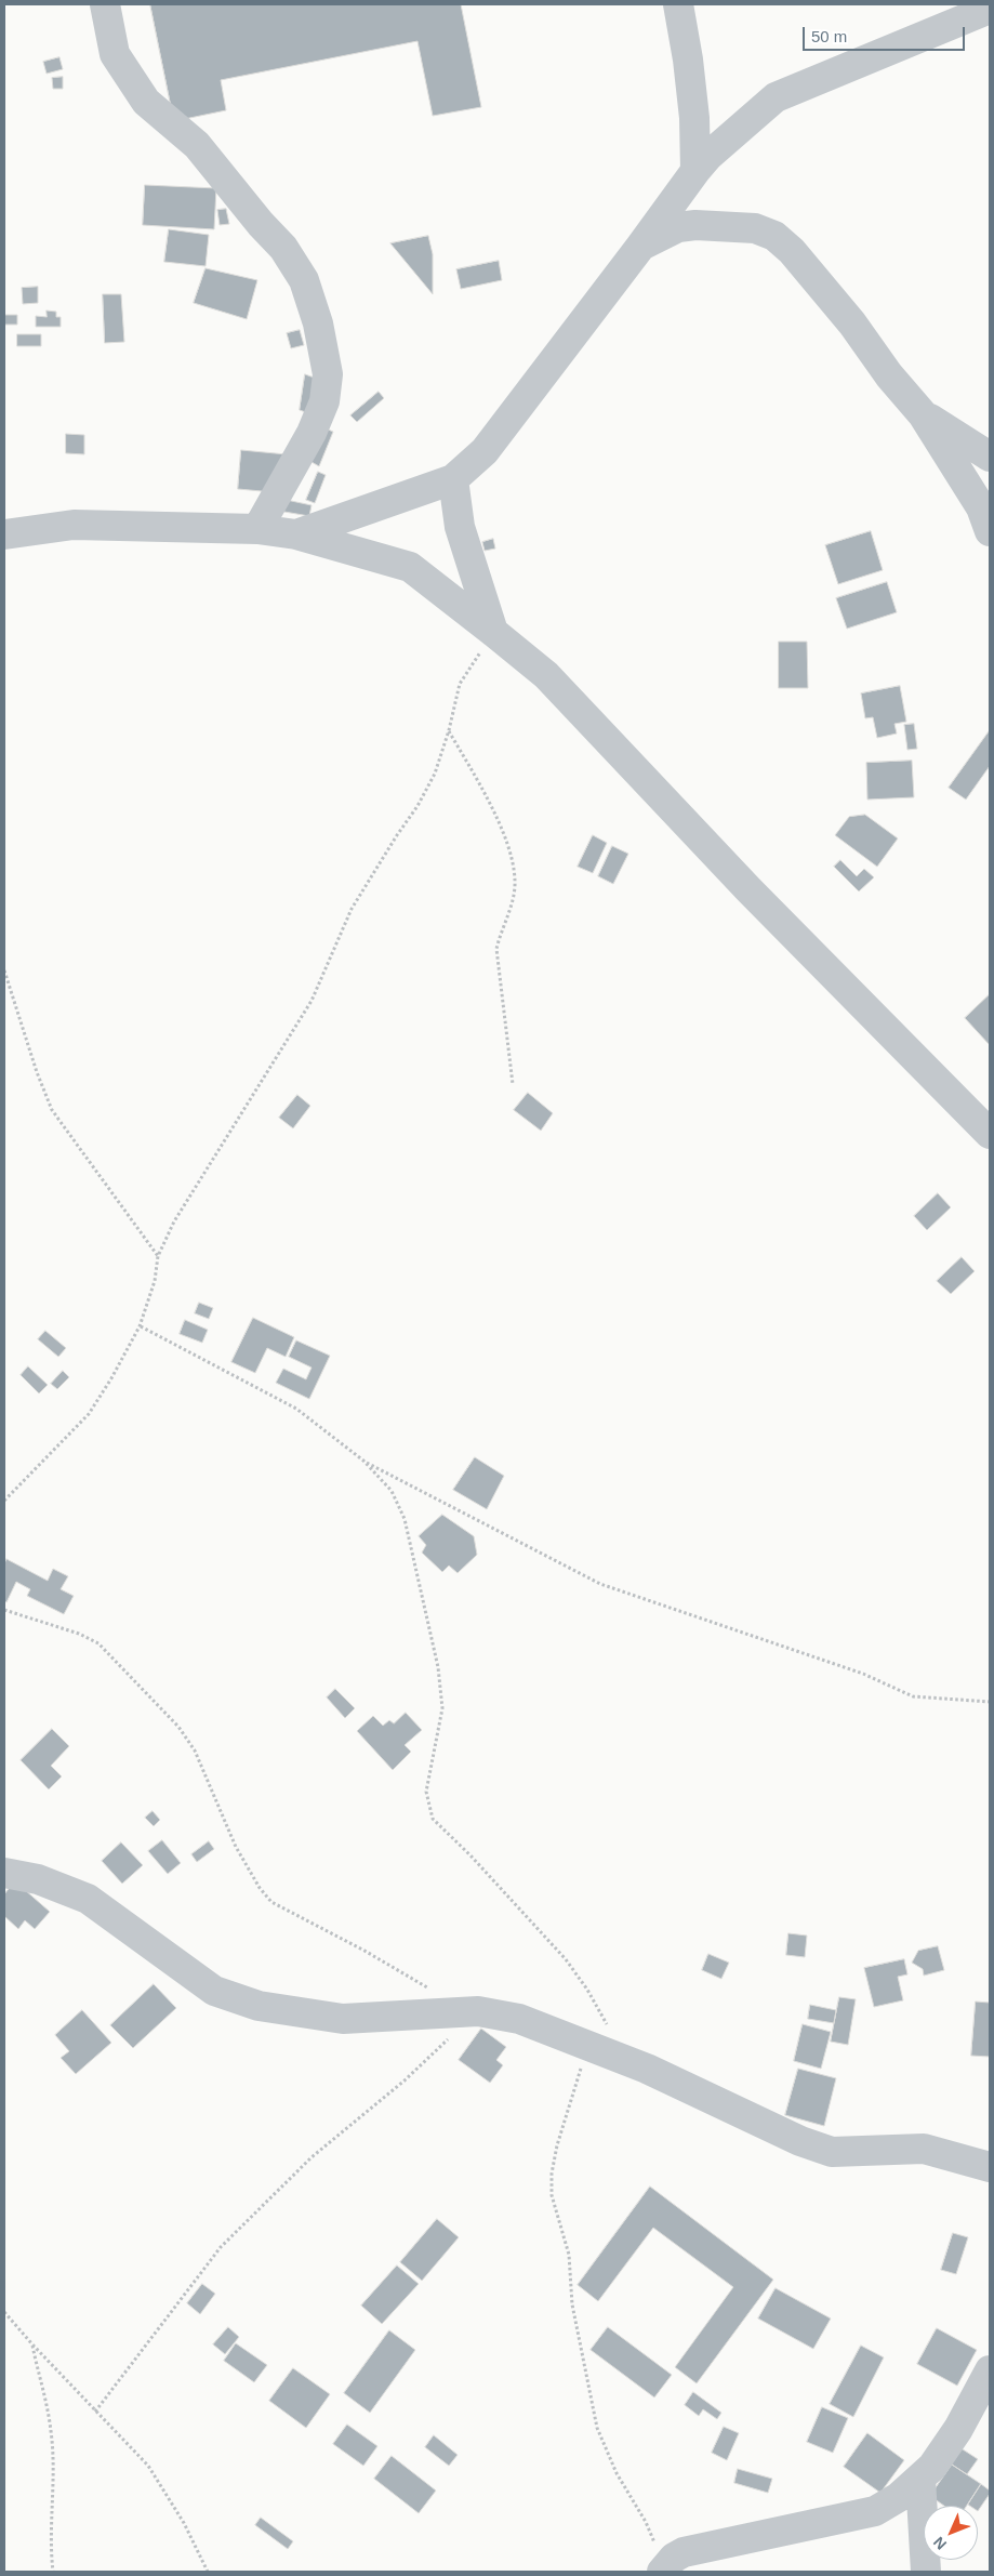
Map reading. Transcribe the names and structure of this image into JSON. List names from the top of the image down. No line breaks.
{"scale_bar":"50 m","north":"bottom left"}
